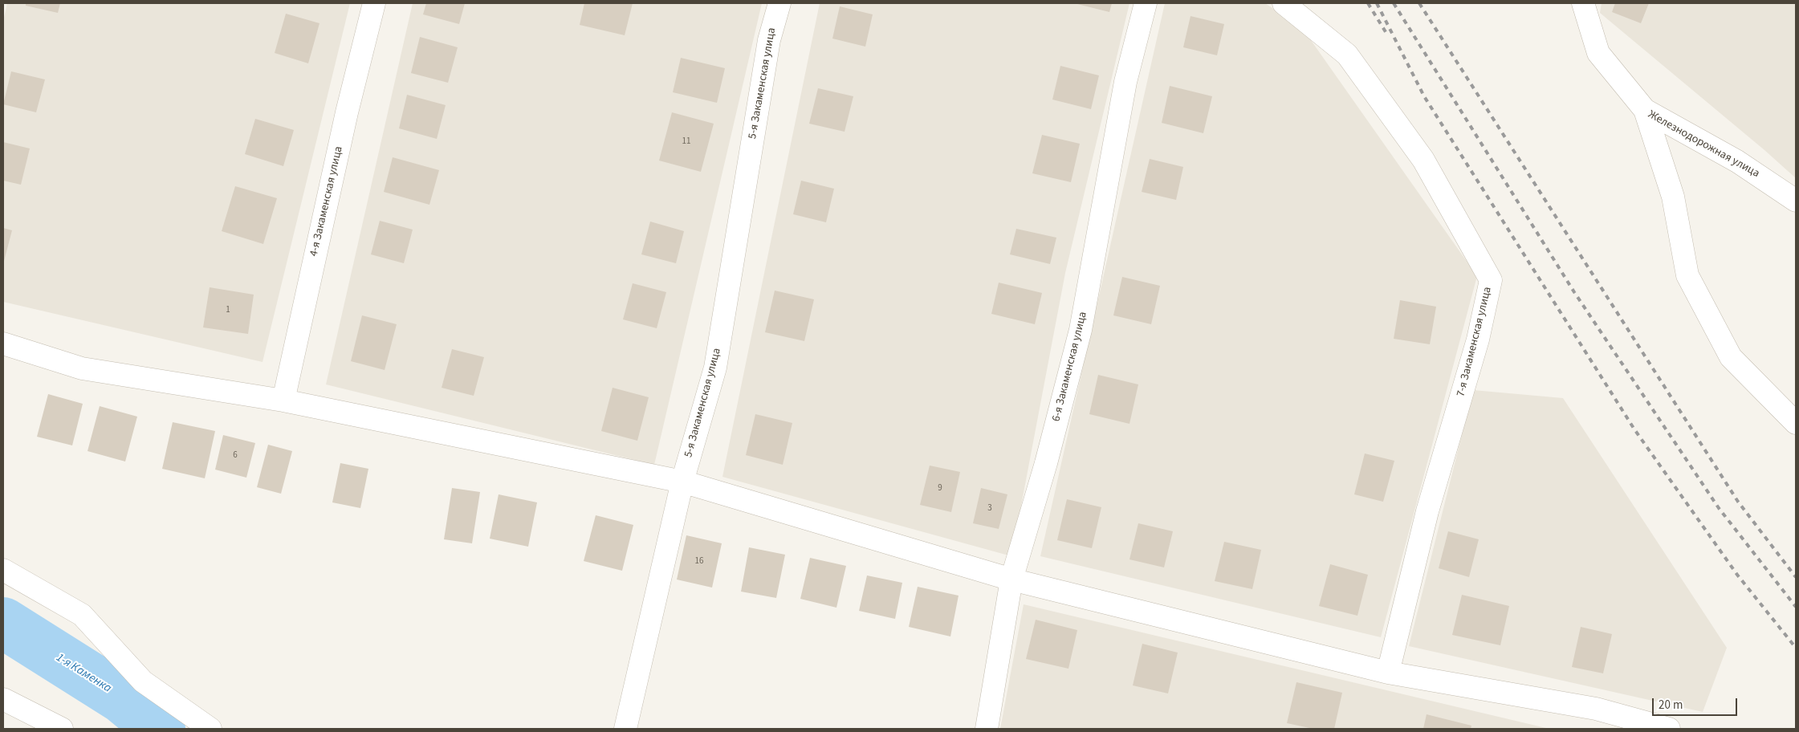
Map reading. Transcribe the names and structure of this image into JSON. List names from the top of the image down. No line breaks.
{"streets":{"street":["5-я Закаменская улица","Железнодорожная улица","4-я Закаменская улица","7-я Закаменская улица","6-я Закаменская улица"]},"water":["1-я Каменка"],"house_numbers":["11","1","6","9","3","16"],"scale_bar":"20 m"}
